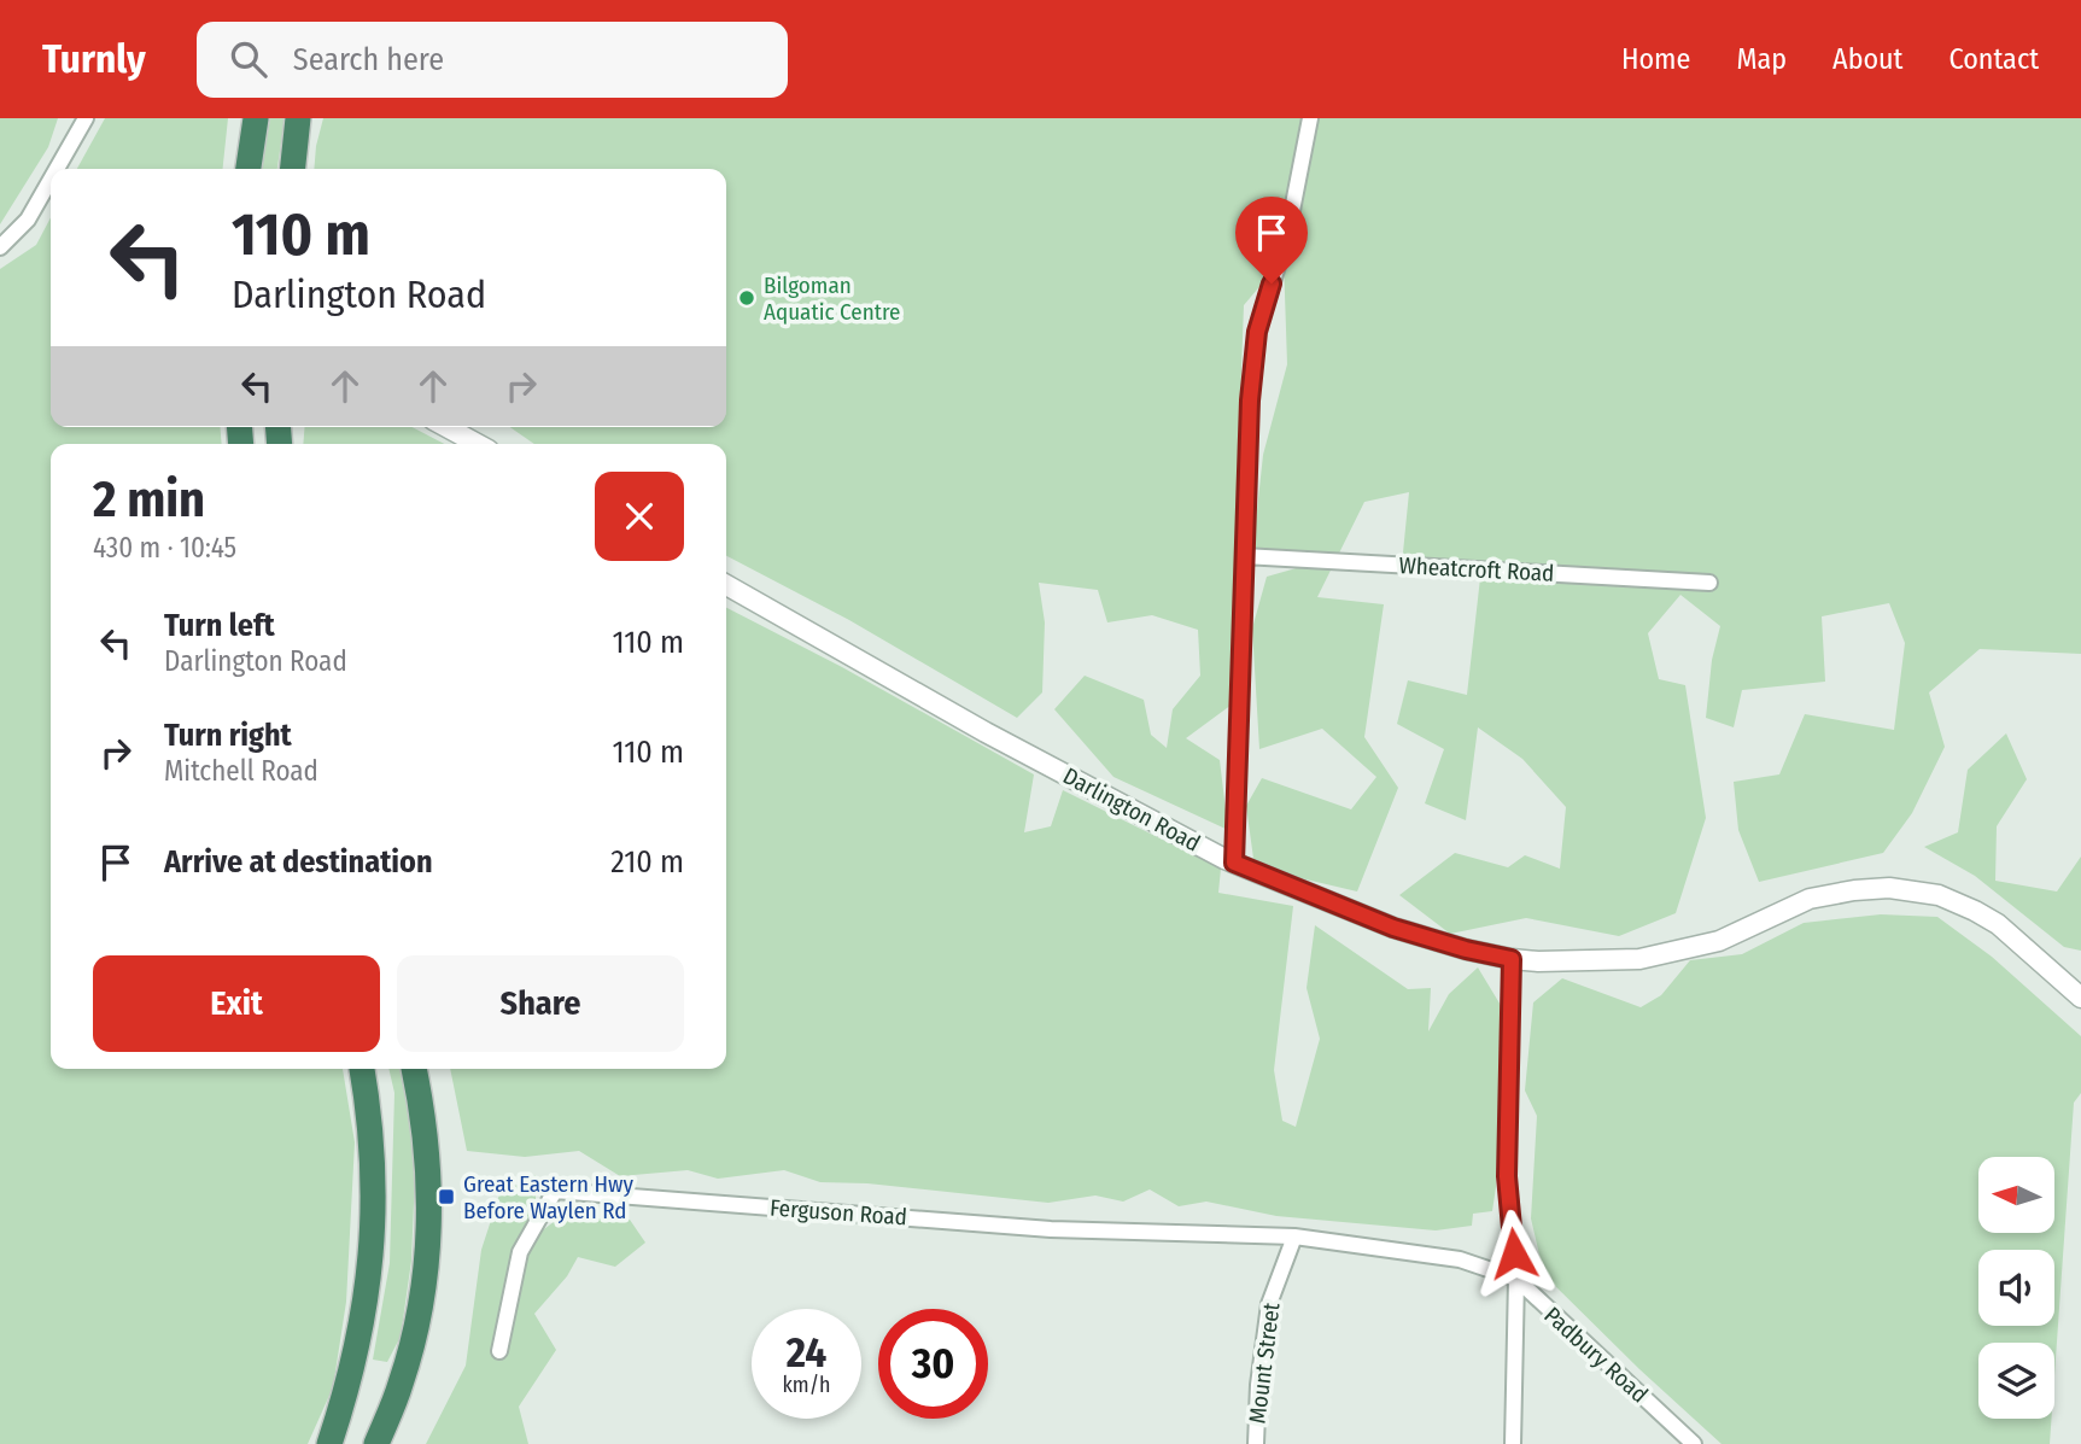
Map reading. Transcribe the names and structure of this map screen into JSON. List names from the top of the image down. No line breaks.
{"streets":{"street":["Wheatcroft Road","Darlington Road","Ferguson Road","Padbury Road","Mount Street"]},"crossings":[["Ferguson Road","Padbury Road"],["Ferguson Road","Mount Street"],["Padbury Road","Mount Street"]],"places":{"other":["Bilgoman Aquatic Centre"],"transit":["Great Eastern Hwy Before Waylen Rd"]},"north":"left","page":{"header":"Turnly","search":"Search here","nav":["Home","Map","About","Contact"],"turn":["110 m","Darlington Road"],"heading":["2 min","430 m · 10:45"],"list":[{"name":"Turn left","note":"Darlington Road","value":"110 m"},{"name":"Turn right","note":"Mitchell Road","value":"110 m"},{"name":"Arrive at destination","value":"210 m"}],"buttons":["Exit","Share"],"speed":"24 km/h","limit":"30"}}
